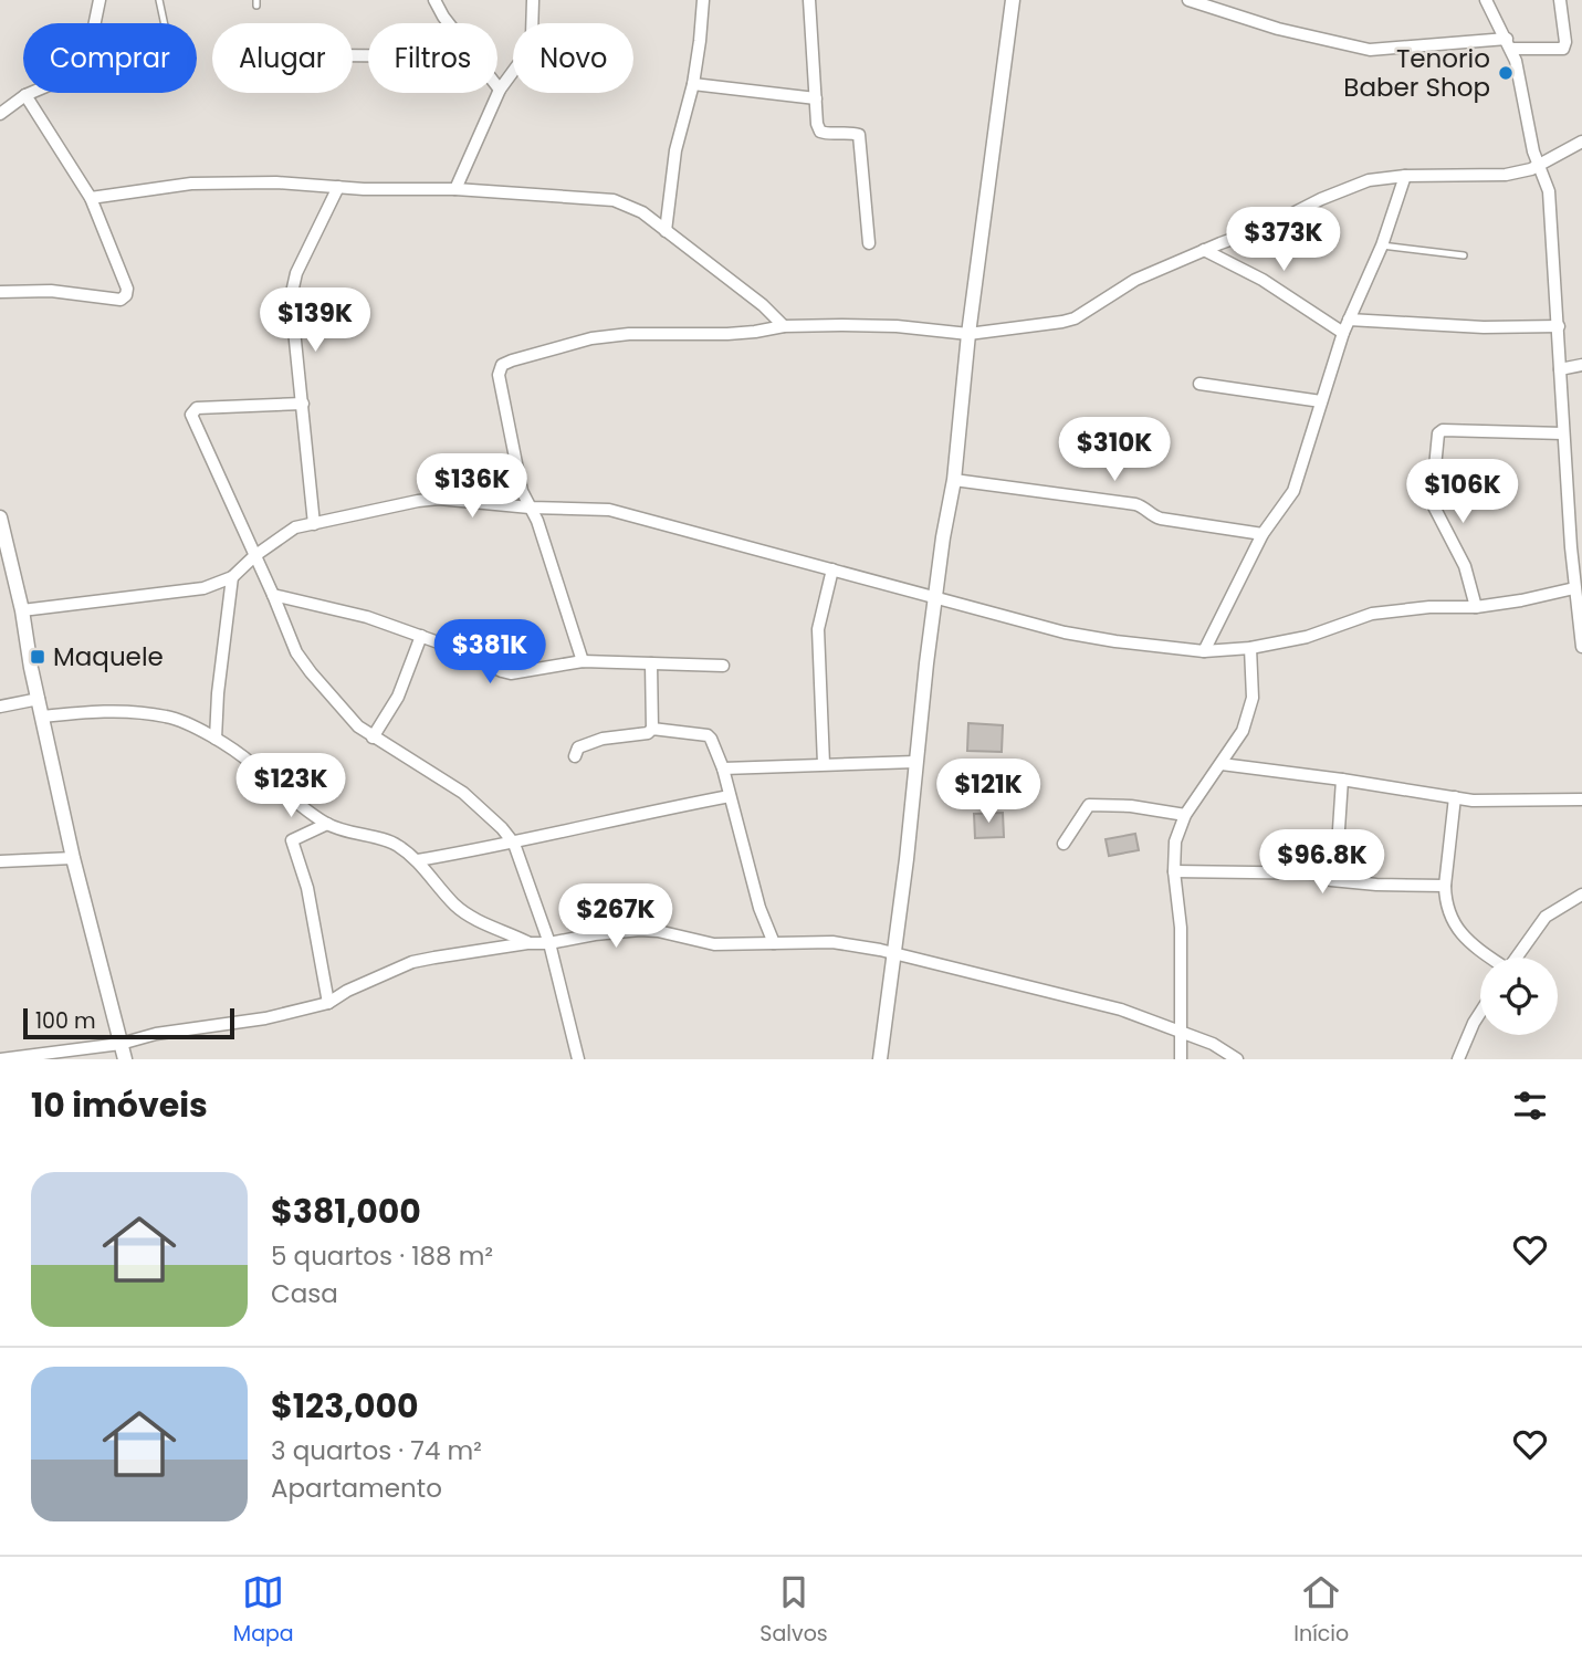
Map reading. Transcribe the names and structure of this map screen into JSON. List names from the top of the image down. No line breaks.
{"places":{"other":["Tenorio Baber Shop"],"transit":["Maquele"]},"scale_bar":"100 m","page":{"chip":["Comprar","Alugar","Filtros","Novo"],"price":["$373K","$139K","$310K","$136K","$106K","$381K","$123K","$121K","$96.8K","$267K"],"scale":"100 m","heading":"10 imóveis","list":[{"name":"$381,000","note":"5 quartos · 188 m² · Casa"},{"name":"$123,000","note":"3 quartos · 74 m² · Apartamento"}],"tabs":["Mapa","Salvos","Início"]}}
